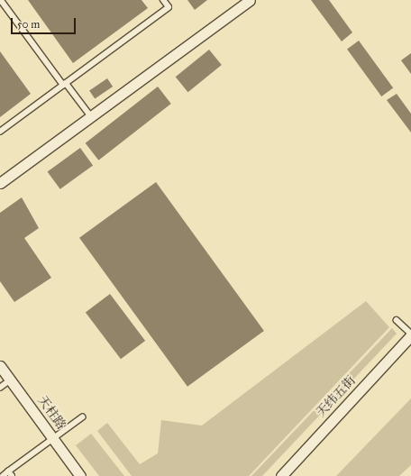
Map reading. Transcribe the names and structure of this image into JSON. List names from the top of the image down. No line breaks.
{"streets":{"street":["天纬五街","天柱路"]},"scale_bar":"50 m"}
